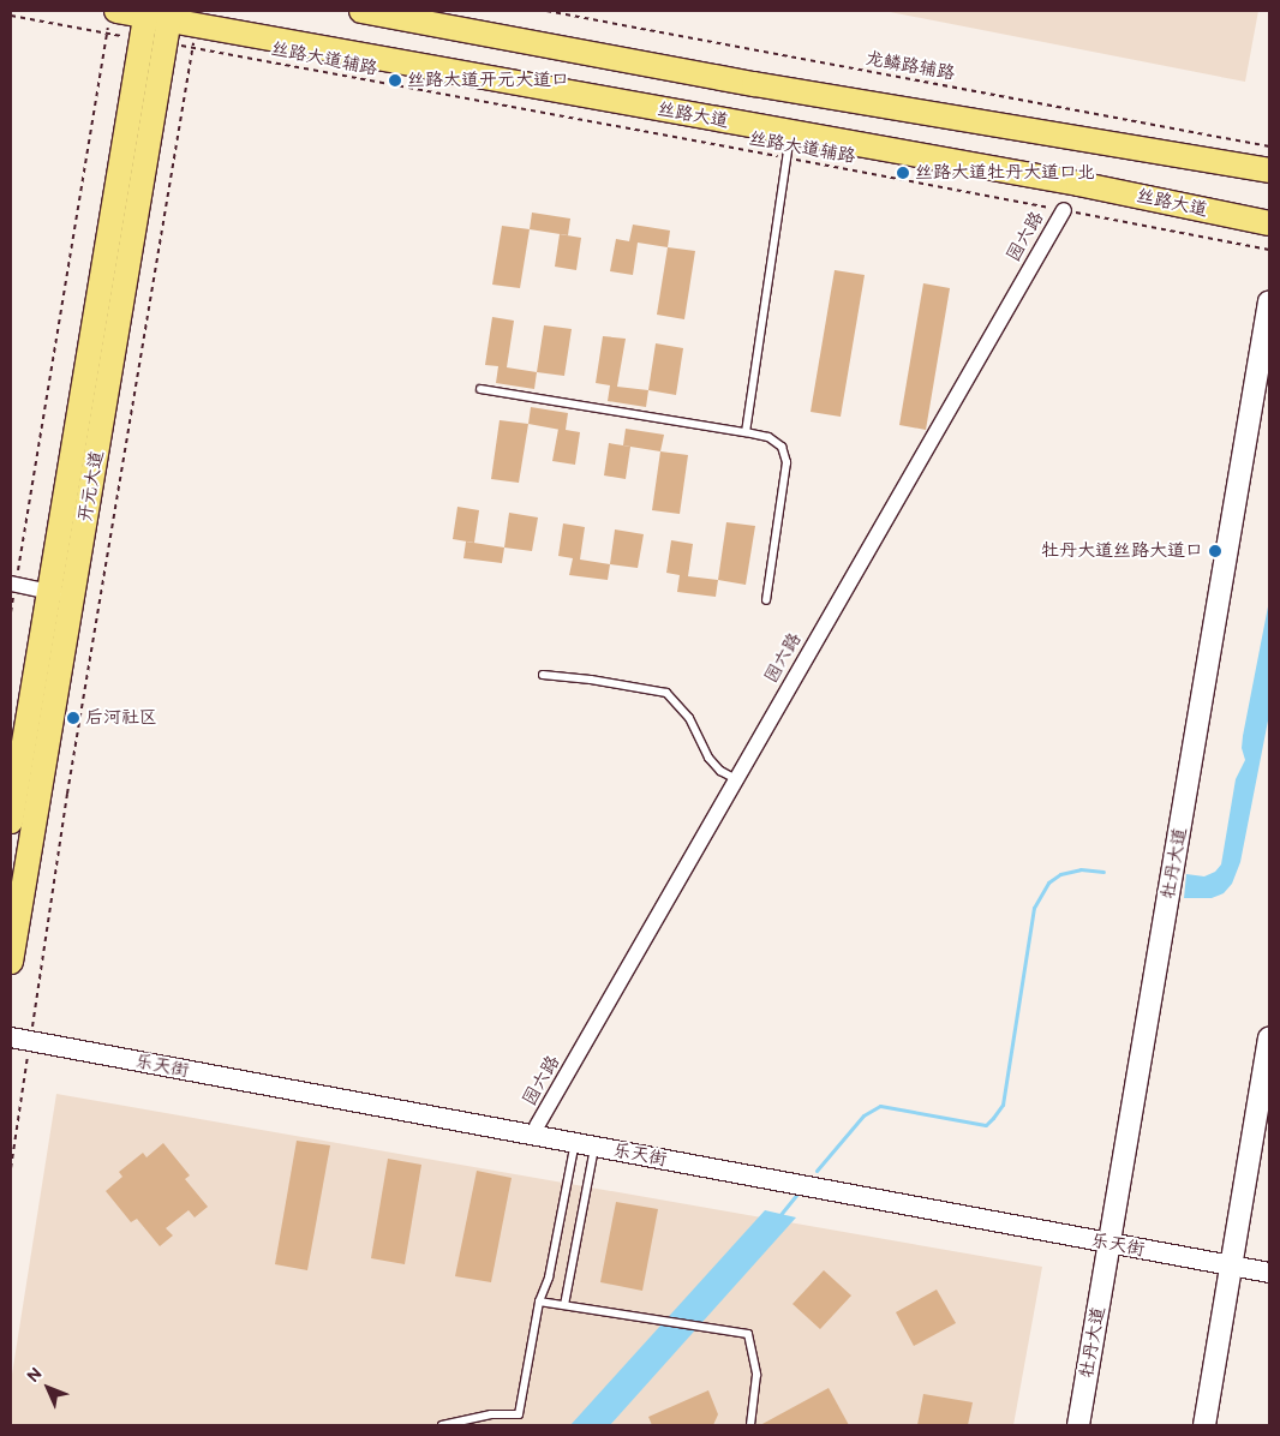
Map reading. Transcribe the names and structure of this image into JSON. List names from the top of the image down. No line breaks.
{"streets":{"main road":["丝路大道","开元大道","牡丹大道"],"street":["园六路","乐天街"],"path":["丝路大道辅路","龙鳞路辅路"]},"crossings":[["丝路大道辅路","丝路大道"],["丝路大道辅路","园六路"],["丝路大道辅路","开元大道"],["丝路大道","开元大道"],["园六路","乐天街"],["牡丹大道","乐天街"]],"places":["丝路大道开元大道口","丝路大道牡丹大道口北","牡丹大道丝路大道口","后河社区"],"north":"top left"}
